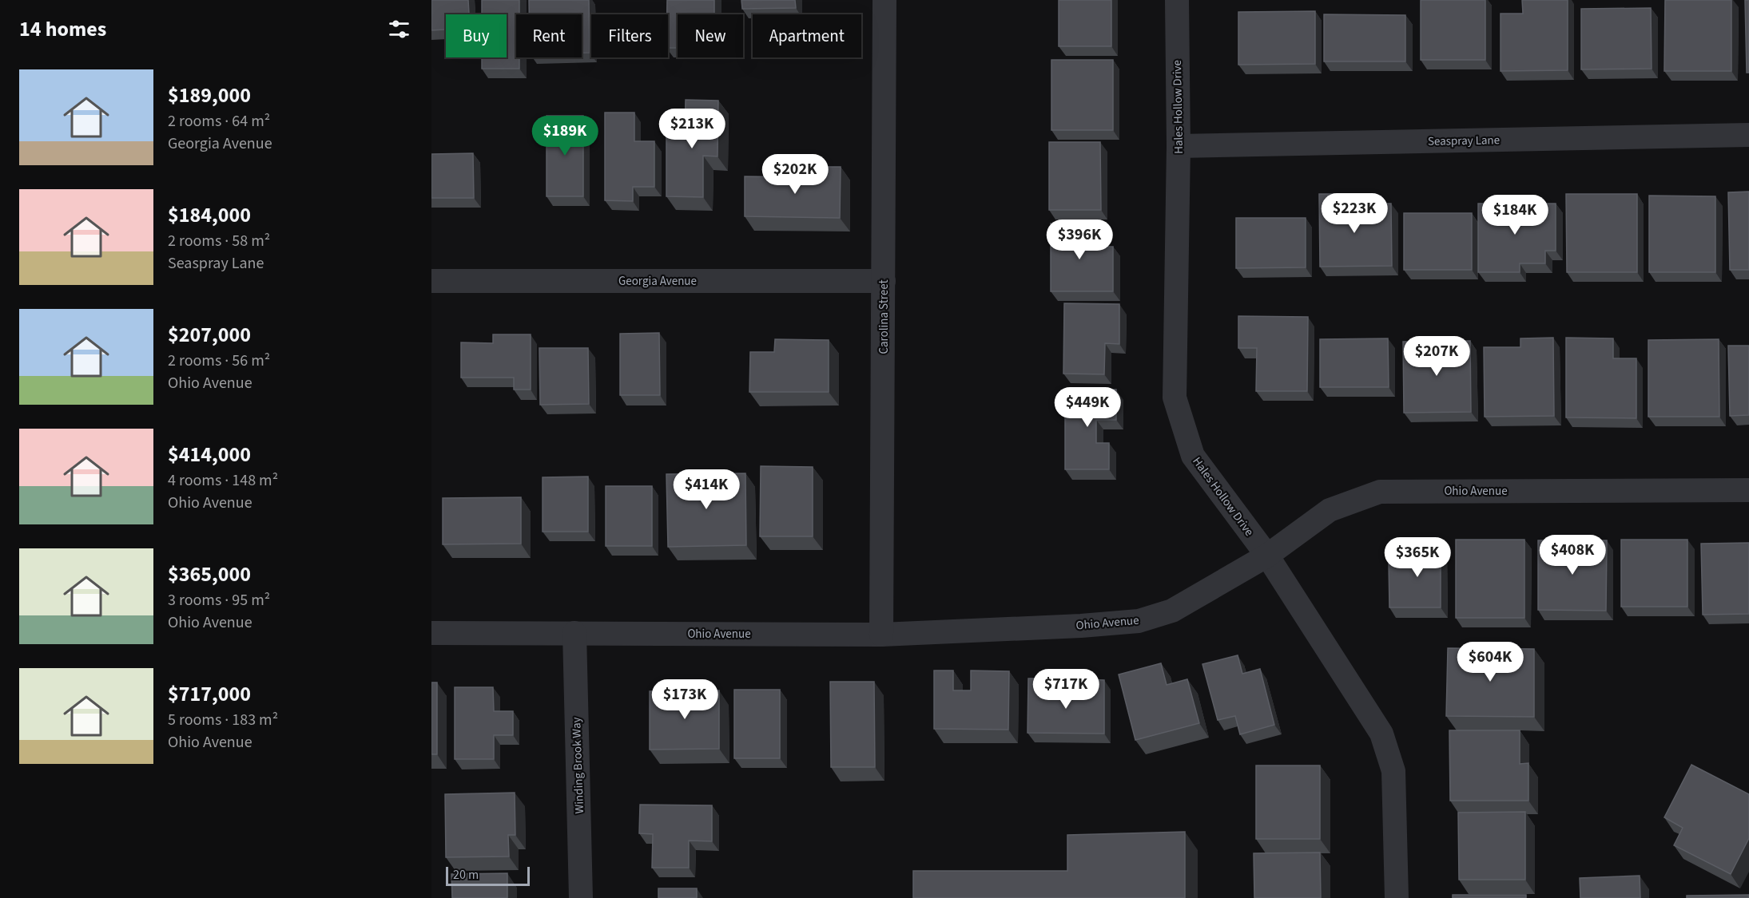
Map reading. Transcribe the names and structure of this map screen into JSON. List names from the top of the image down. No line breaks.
{"streets":{"street":["Hales Hollow Drive","Seaspray Lane","Georgia Avenue","Carolina Street","Ohio Avenue","Winding Brook Way"]},"crossings":[["Hales Hollow Drive","Seaspray Lane"],["Hales Hollow Drive","Ohio Avenue"],["Georgia Avenue","Carolina Street"],["Carolina Street","Ohio Avenue"],["Ohio Avenue","Winding Brook Way"]],"scale_bar":"20 m","page":{"heading":"14 homes","chip":["Buy","Rent","Filters","New","Apartment"],"list":[{"name":"$189,000","note":"2 rooms · 64 m² · Georgia Avenue"},{"name":"$184,000","note":"2 rooms · 58 m² · Seaspray Lane"},{"name":"$207,000","note":"2 rooms · 56 m² · Ohio Avenue"},{"name":"$414,000","note":"4 rooms · 148 m² · Ohio Avenue"},{"name":"$365,000","note":"3 rooms · 95 m² · Ohio Avenue"},{"name":"$717,000","note":"5 rooms · 183 m² · Ohio Avenue"}],"price":["$213K","$189K","$202K","$223K","$184K","$396K","$207K","$449K","$414K","$408K","$365K","$604K","$717K","$173K"],"scale":"20 m"}}
